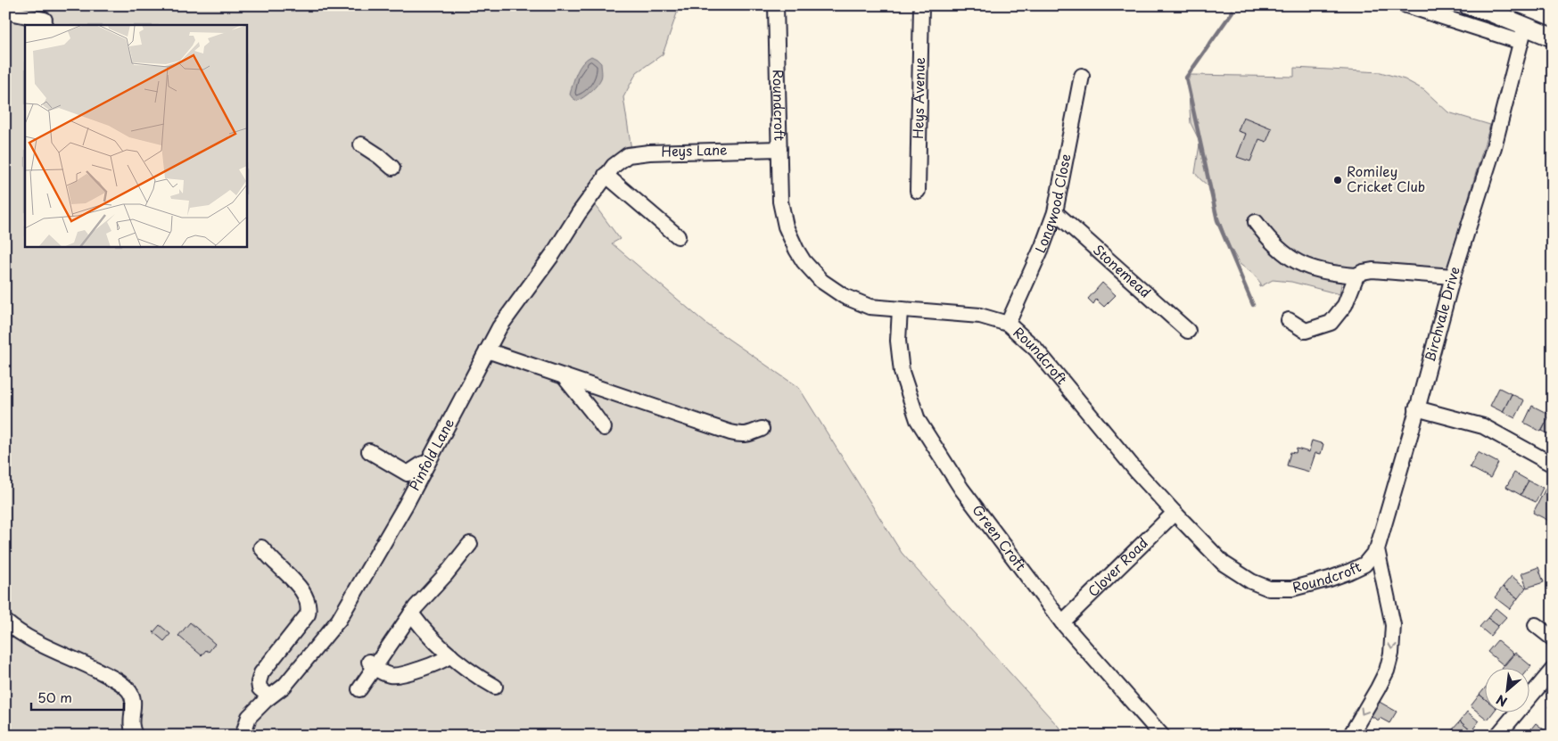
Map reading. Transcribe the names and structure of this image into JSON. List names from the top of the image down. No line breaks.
{"streets":{"street":["Heys Avenue","Roundcroft","Heys Lane","Longwood Close","Stonemead","Birchvale Drive","Pinfold Lane","Green Croft","Clover Road"]},"crossings":[["Roundcroft","Heys Lane"],["Roundcroft","Longwood Close"],["Roundcroft","Birchvale Drive"],["Roundcroft","Green Croft"],["Roundcroft","Clover Road"],["Heys Lane","Pinfold Lane"],["Longwood Close","Stonemead"],["Green Croft","Clover Road"]],"places":["Romiley Cricket Club"],"scale_bar":"50 m","north":"bottom left"}
